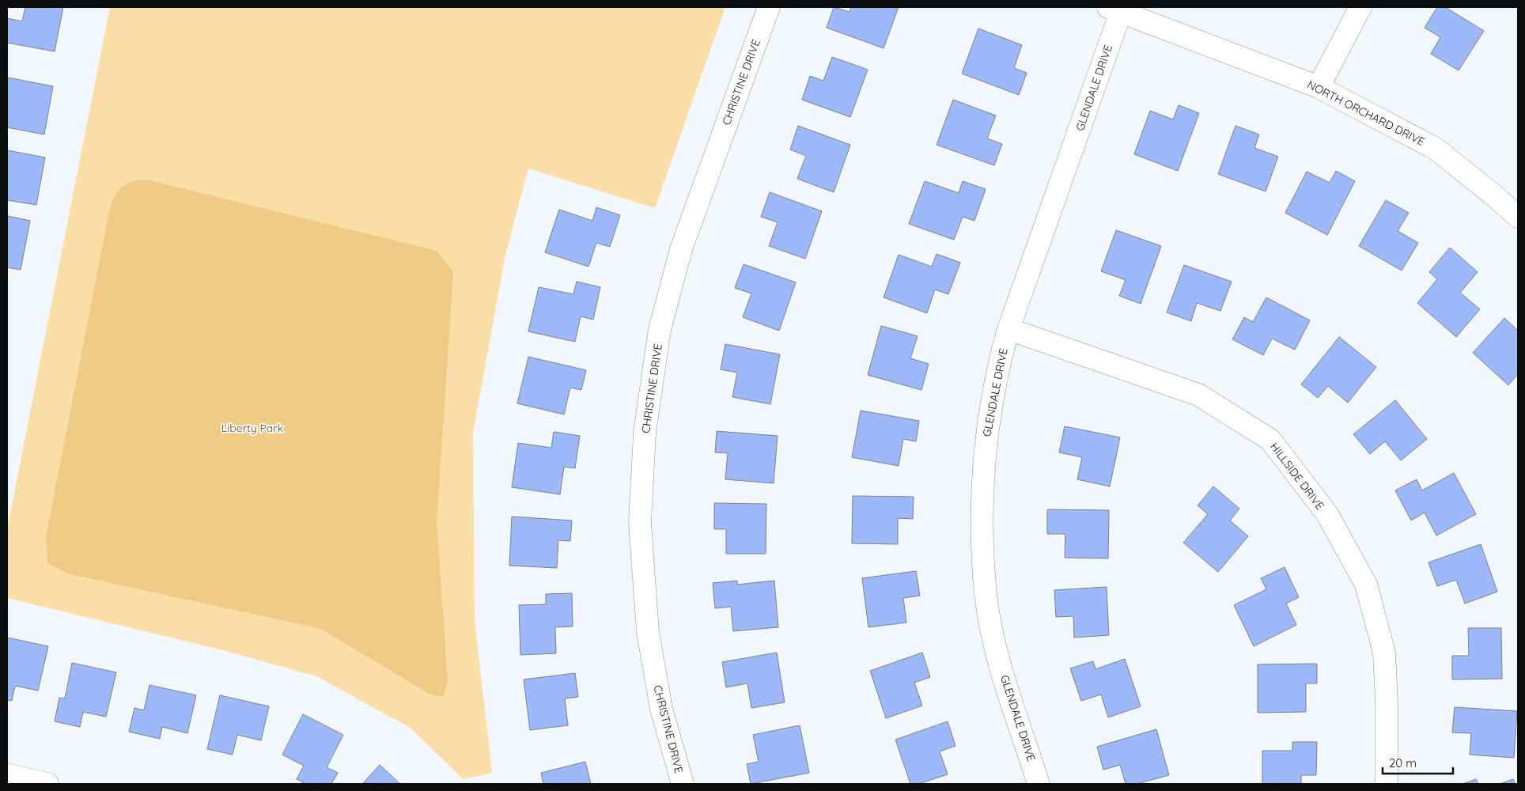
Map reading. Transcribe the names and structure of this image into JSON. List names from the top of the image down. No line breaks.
{"streets":{"street":["CHRISTINE DRIVE","GLENDALE DRIVE","NORTH ORCHARD DRIVE","HILLSIDE DRIVE"]},"crossings":[["GLENDALE DRIVE","NORTH ORCHARD DRIVE"],["GLENDALE DRIVE","HILLSIDE DRIVE"]],"parks":["Liberty Park"],"scale_bar":"20 m"}
